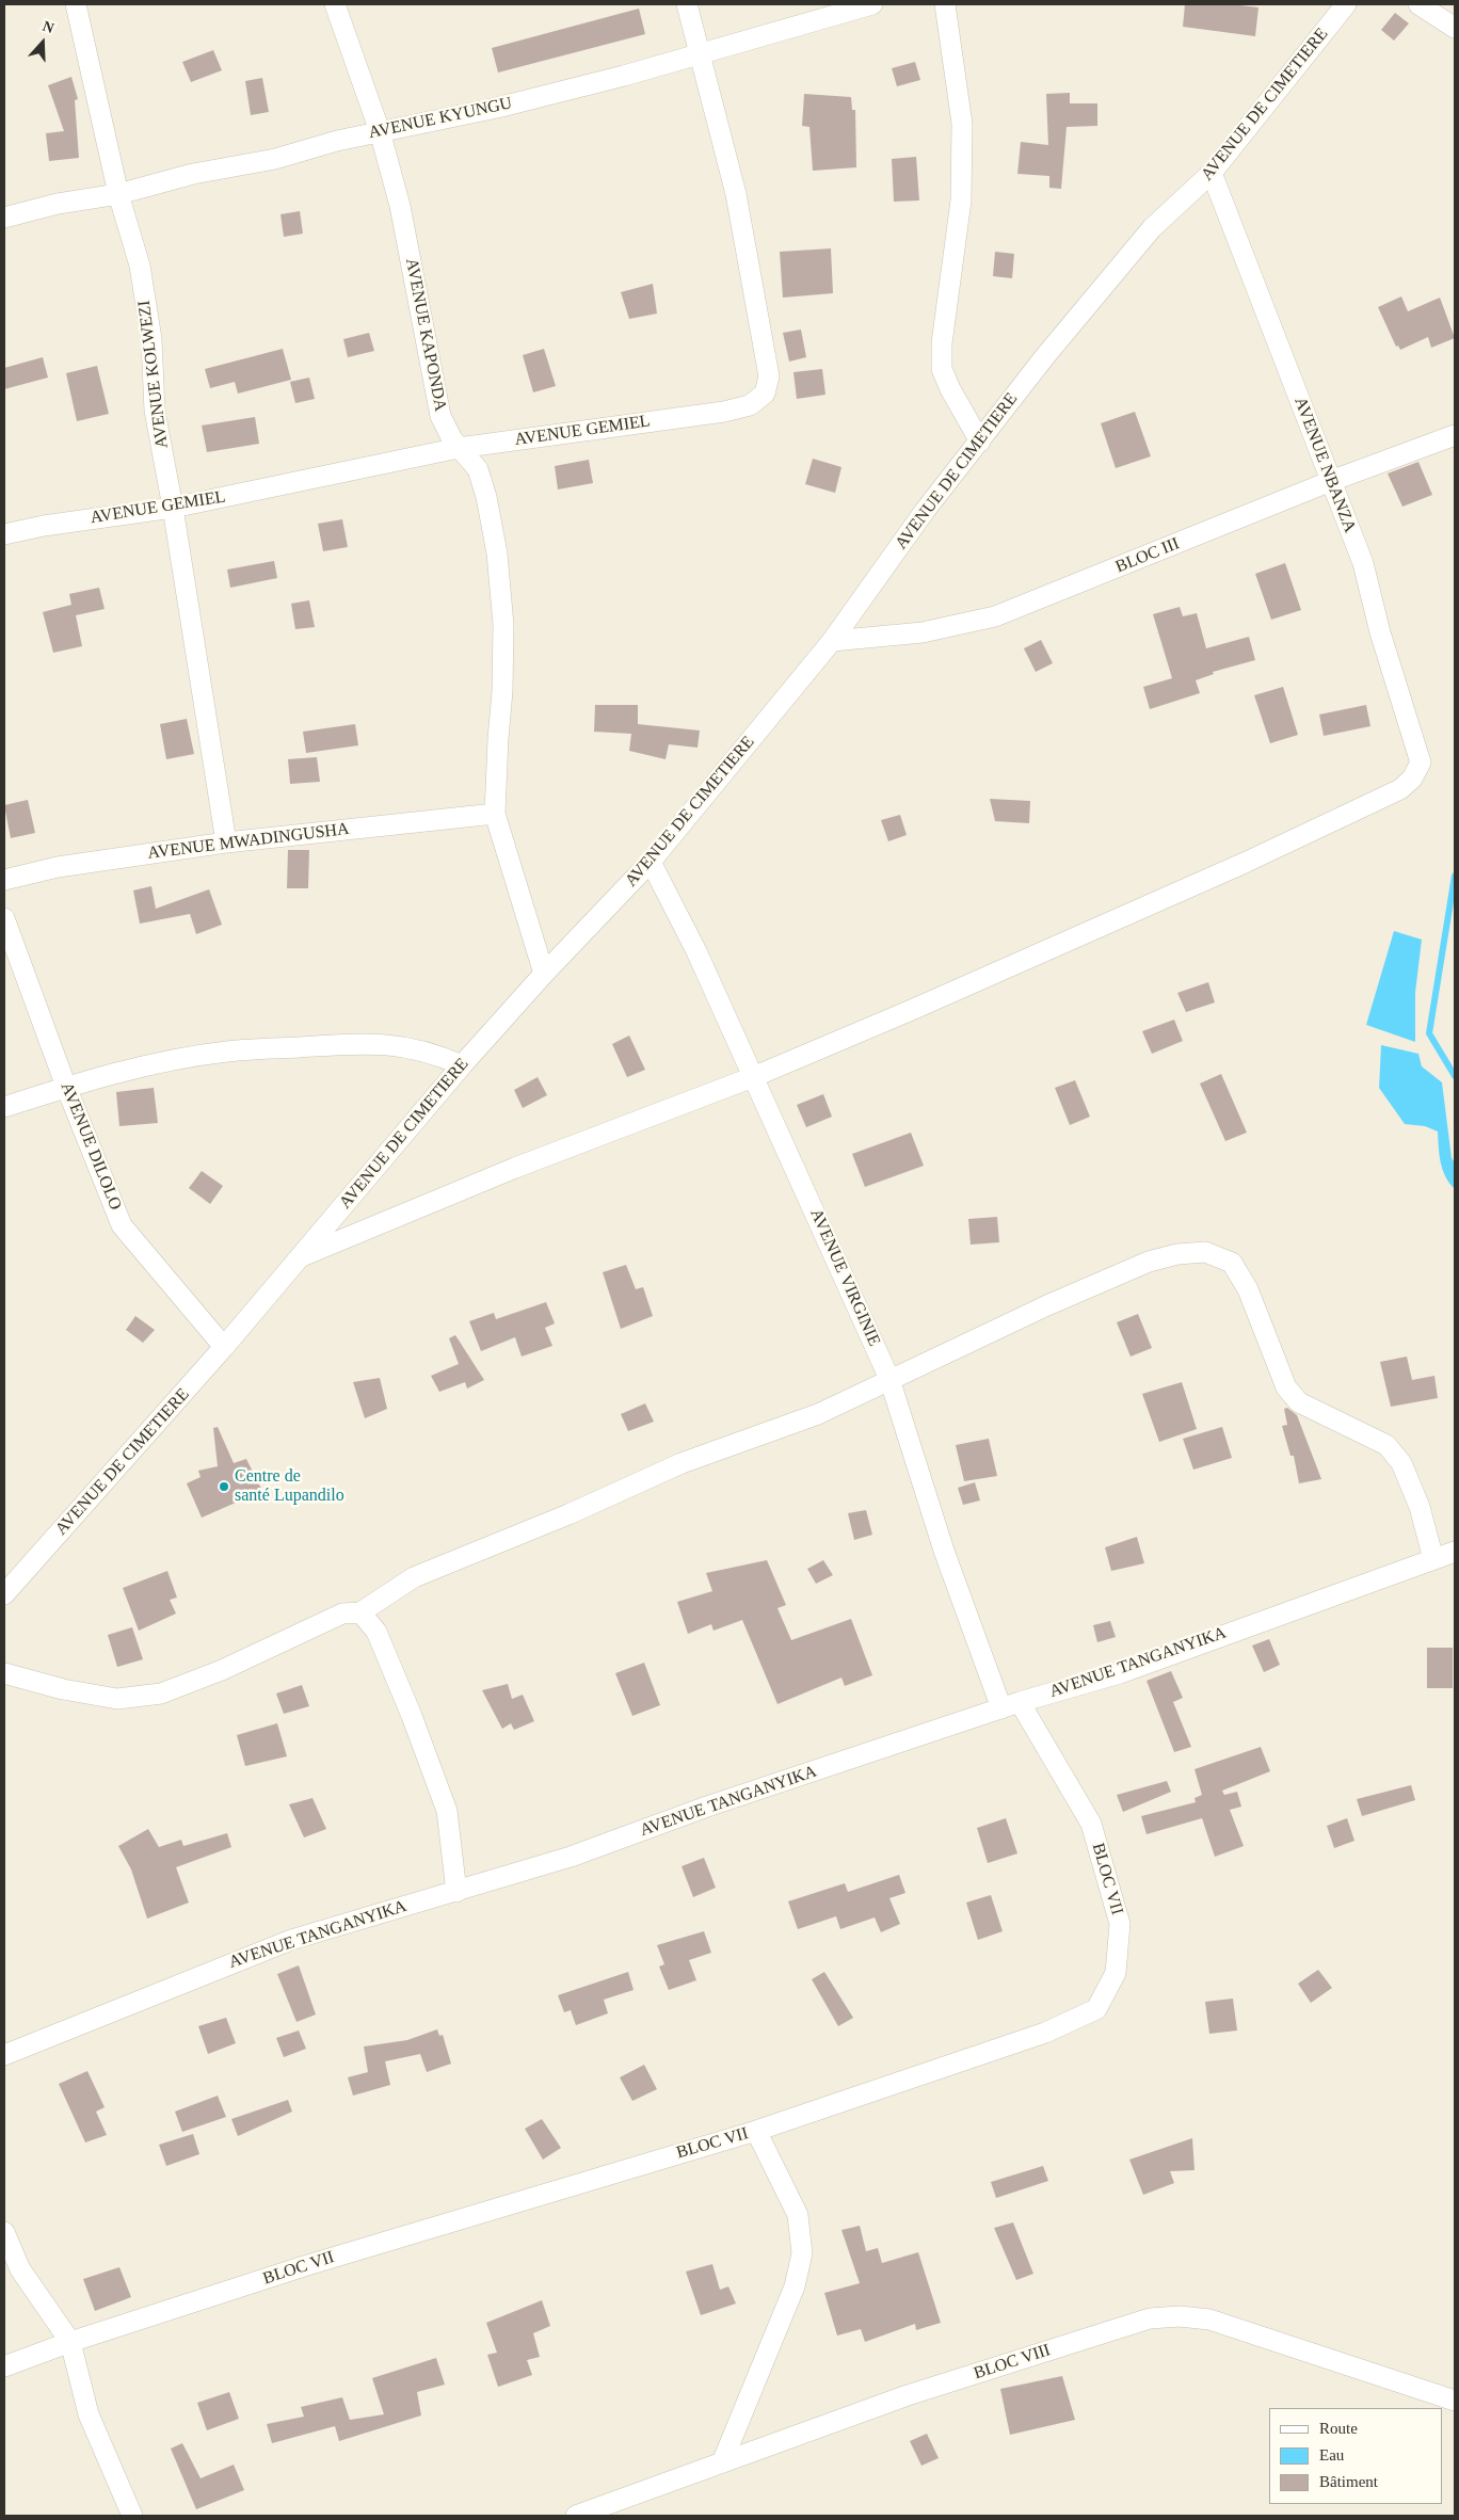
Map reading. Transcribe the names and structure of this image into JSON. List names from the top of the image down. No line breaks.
{"streets":{"street":["AVENUE DE CIMETIERE","AVENUE KYUNGU","AVENUE KAPONDA","AVENUE KOLWEZI","AVENUE GEMIEL","AVENUE NBANZA","BLOC III","AVENUE MWADINGUSHA","AVENUE DILOLO","AVENUE VIRGINIE","AVENUE TANGANYIKA","BLOC VII","BLOC VIII"]},"crossings":[["AVENUE DE CIMETIERE","AVENUE NBANZA"],["AVENUE DE CIMETIERE","BLOC III"],["AVENUE DE CIMETIERE","AVENUE DILOLO"],["AVENUE DE CIMETIERE","AVENUE VIRGINIE"],["AVENUE KYUNGU","AVENUE KAPONDA"],["AVENUE KYUNGU","AVENUE KOLWEZI"],["AVENUE KYUNGU","AVENUE GEMIEL"],["AVENUE KAPONDA","AVENUE GEMIEL"],["AVENUE KAPONDA","AVENUE MWADINGUSHA"],["AVENUE KOLWEZI","AVENUE GEMIEL"],["AVENUE KOLWEZI","AVENUE MWADINGUSHA"],["AVENUE NBANZA","BLOC III"],["AVENUE NBANZA","AVENUE VIRGINIE"],["AVENUE VIRGINIE","AVENUE TANGANYIKA"],["AVENUE VIRGINIE","BLOC VII"],["AVENUE TANGANYIKA","BLOC VII"]],"places":["Centre de santé Lupandilo"],"legend":["Route","Eau","Bâtiment"],"north":"top"}
